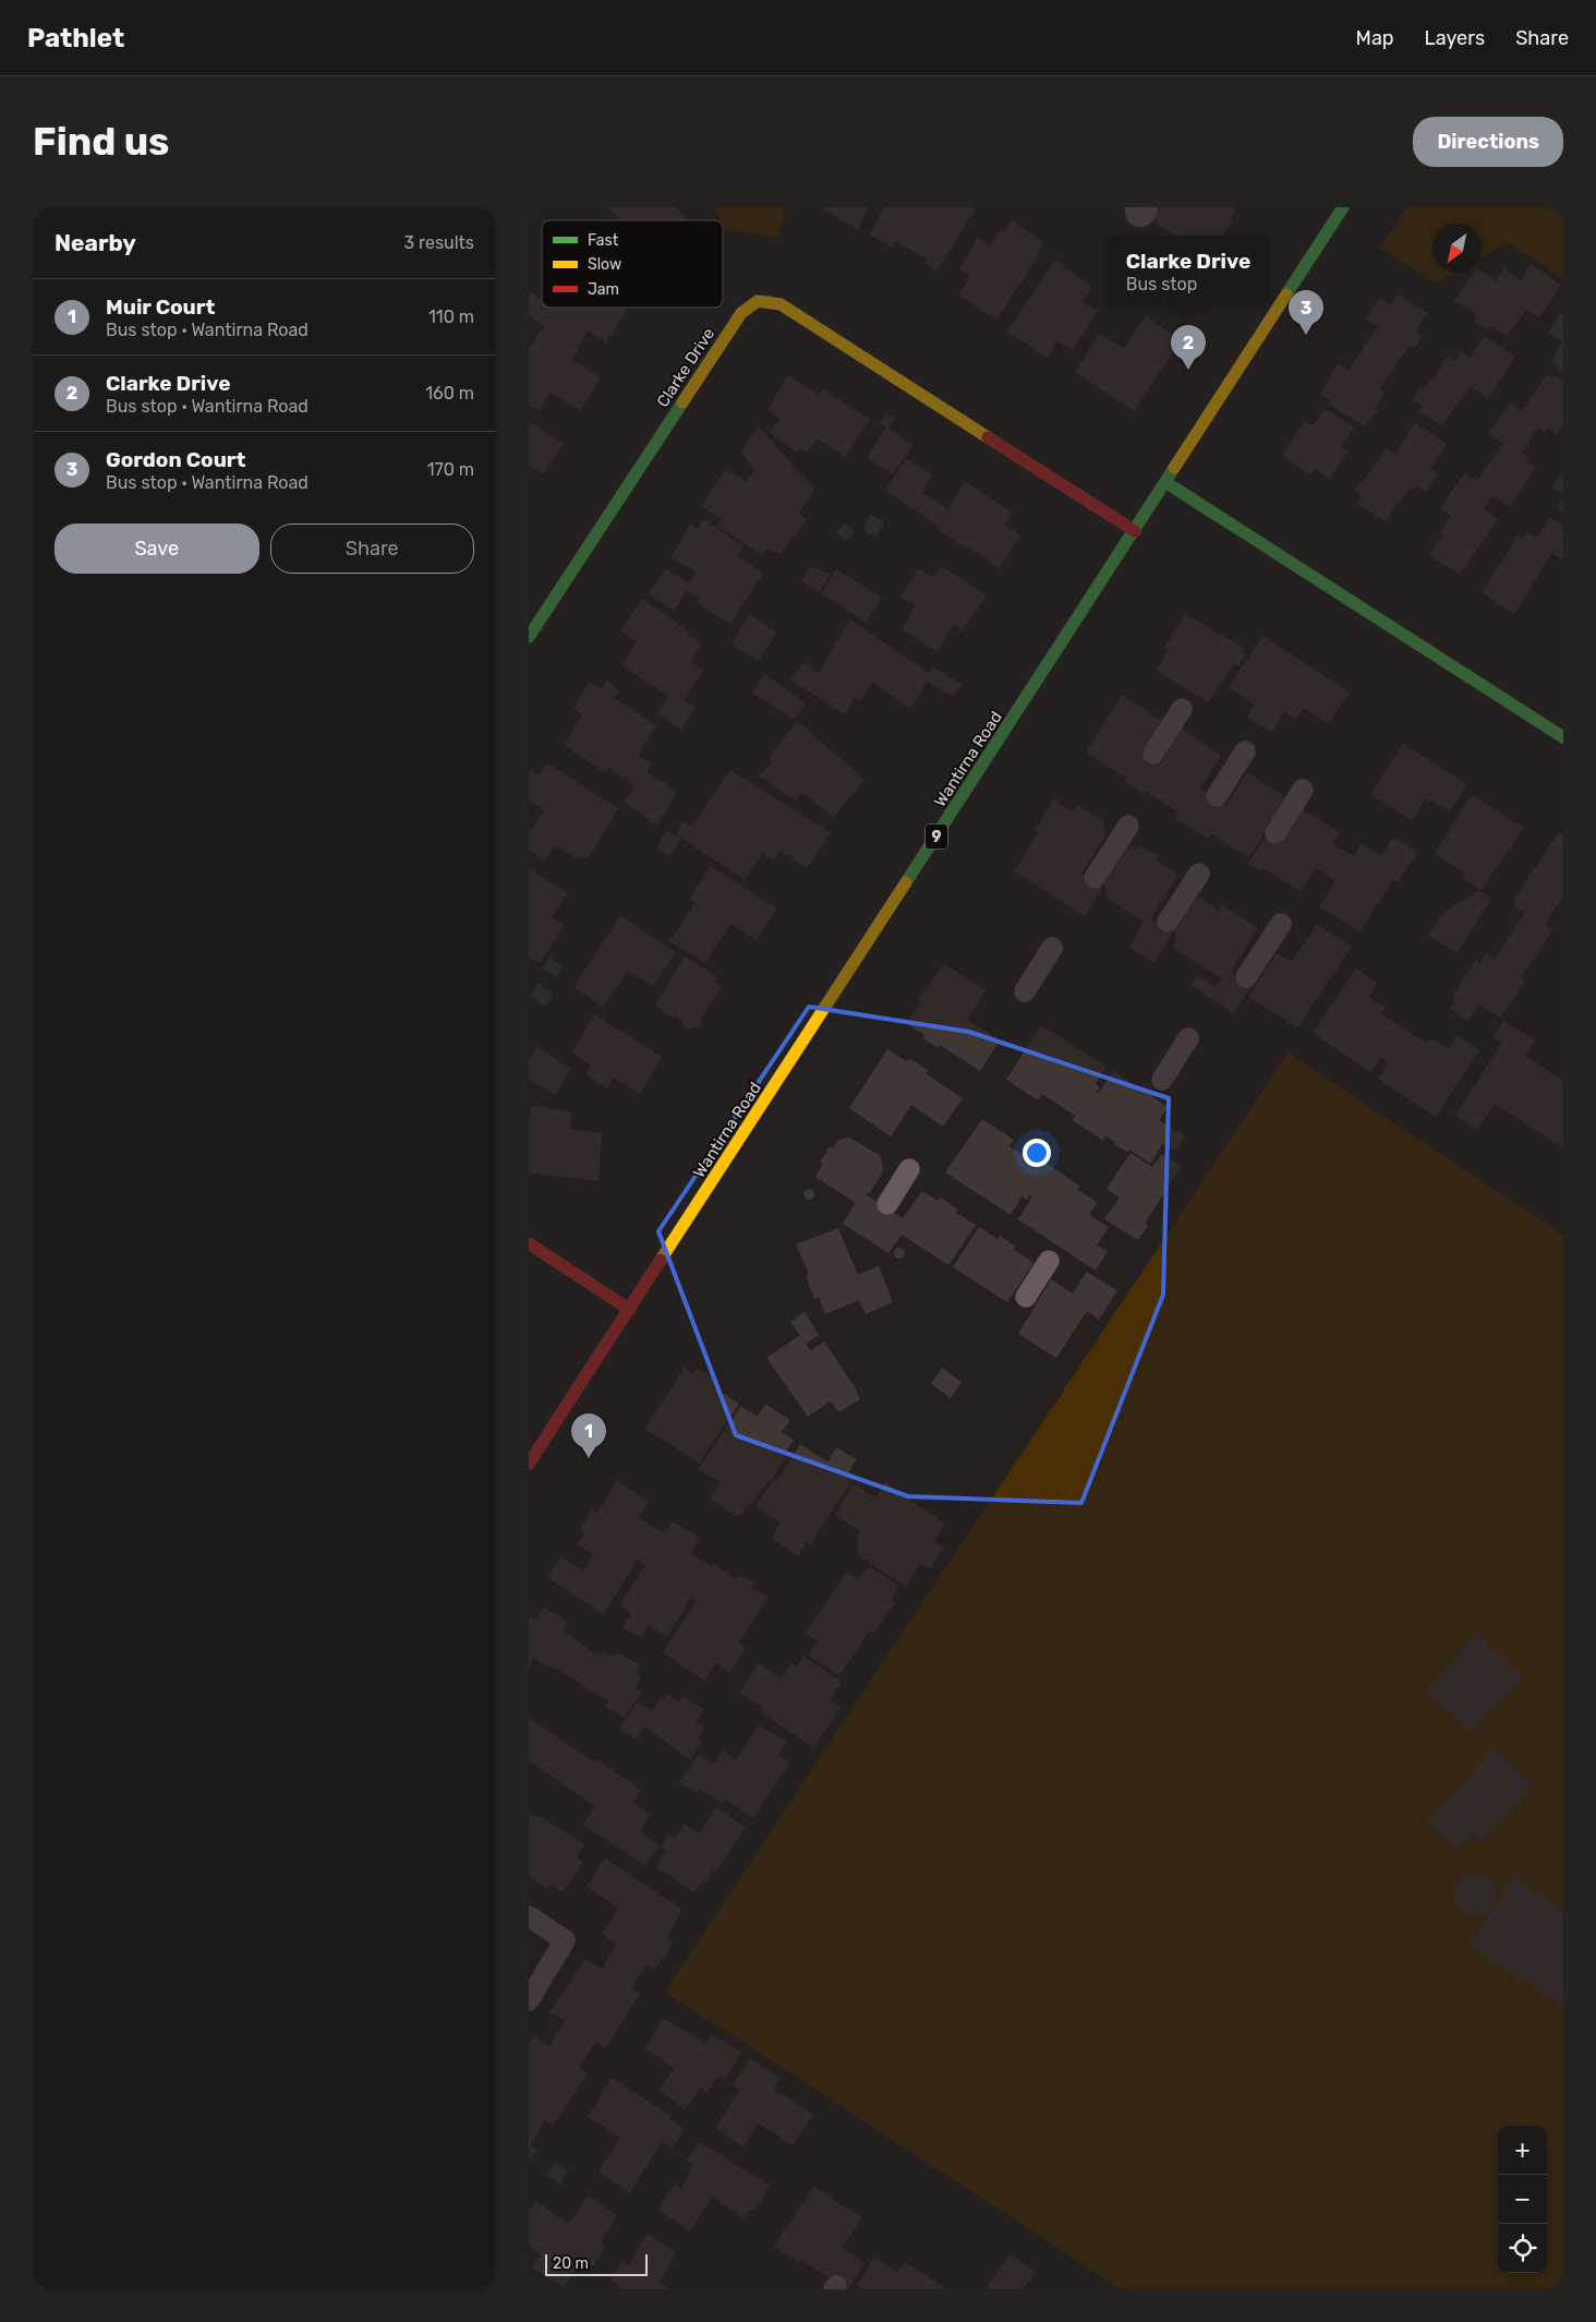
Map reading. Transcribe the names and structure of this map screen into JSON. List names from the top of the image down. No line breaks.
{"streets":{"main road":["Clarke Drive","Wantirna Road","9"]},"crossings":[["Clarke Drive","Wantirna Road"]],"legend":["Fast","Slow","Jam"],"scale_bar":"20 m","north":"bottom left","page":{"header":"Pathlet","nav":["Map","Layers","Share"],"buttons":["Directions",["Save","Share"]],"title":"Find us","heading":["Nearby","3 results"],"popup":["Clarke Drive","Bus stop"],"list":[{"mark":"1","name":"Muir Court","note":"Bus stop · Wantirna Road","value":"110 m"},{"mark":"2","name":"Clarke Drive","note":"Bus stop · Wantirna Road","value":"160 m"},{"mark":"3","name":"Gordon Court","note":"Bus stop · Wantirna Road","value":"170 m"}],"pins":["3","2","1"],"map_buttons":["+","−"],"scale":"20 m"}}
